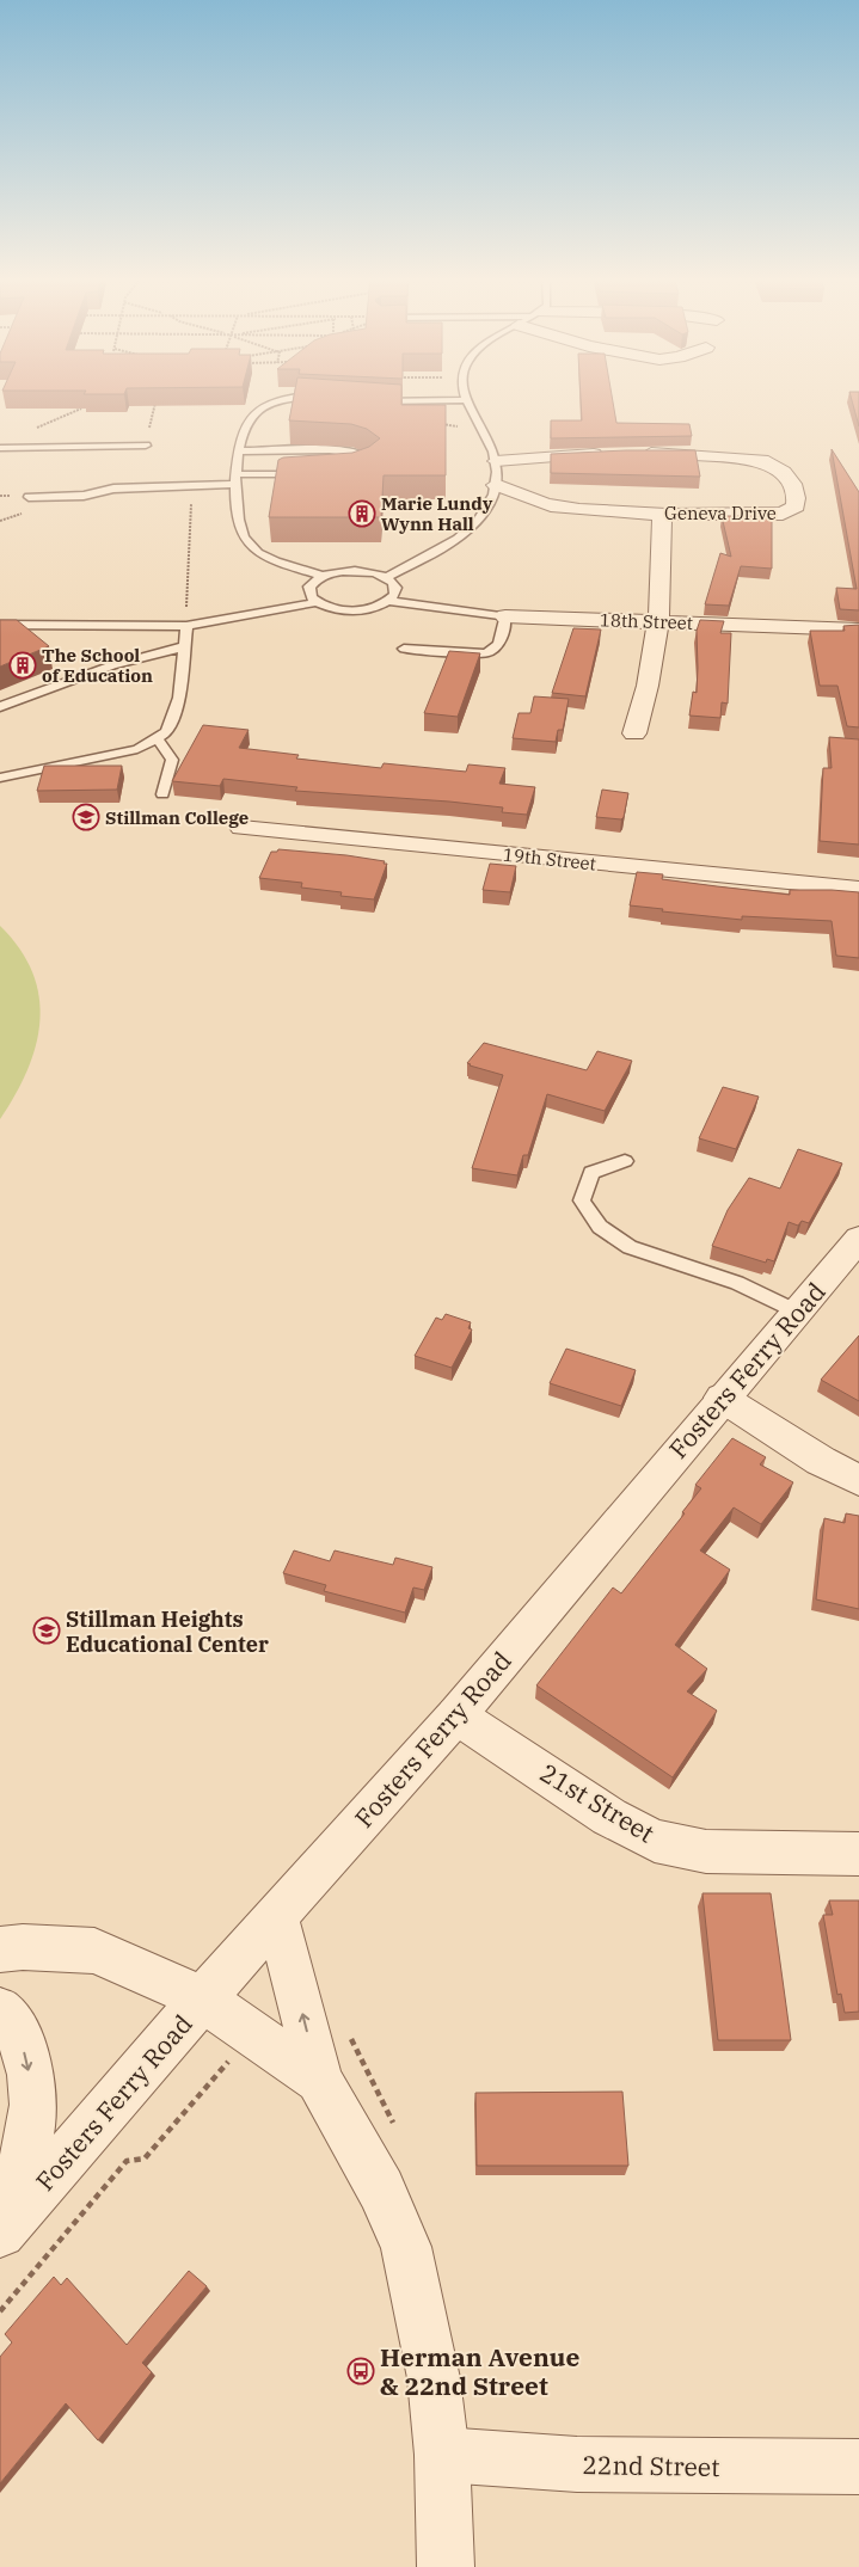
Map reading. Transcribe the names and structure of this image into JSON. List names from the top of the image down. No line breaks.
{"streets":{"street":["Geneva Drive","18th Street","19th Street","Fosters Ferry Road","21st Street","22nd Street"]},"crossings":[["Fosters Ferry Road","21st Street"]],"places":{"building":["Marie Lundy Wynn Hall","The School of Education"],"school or university":["Stillman College","Stillman Heights Educational Center"],"bus stop":["Herman Avenue & 22nd Street"]}}
